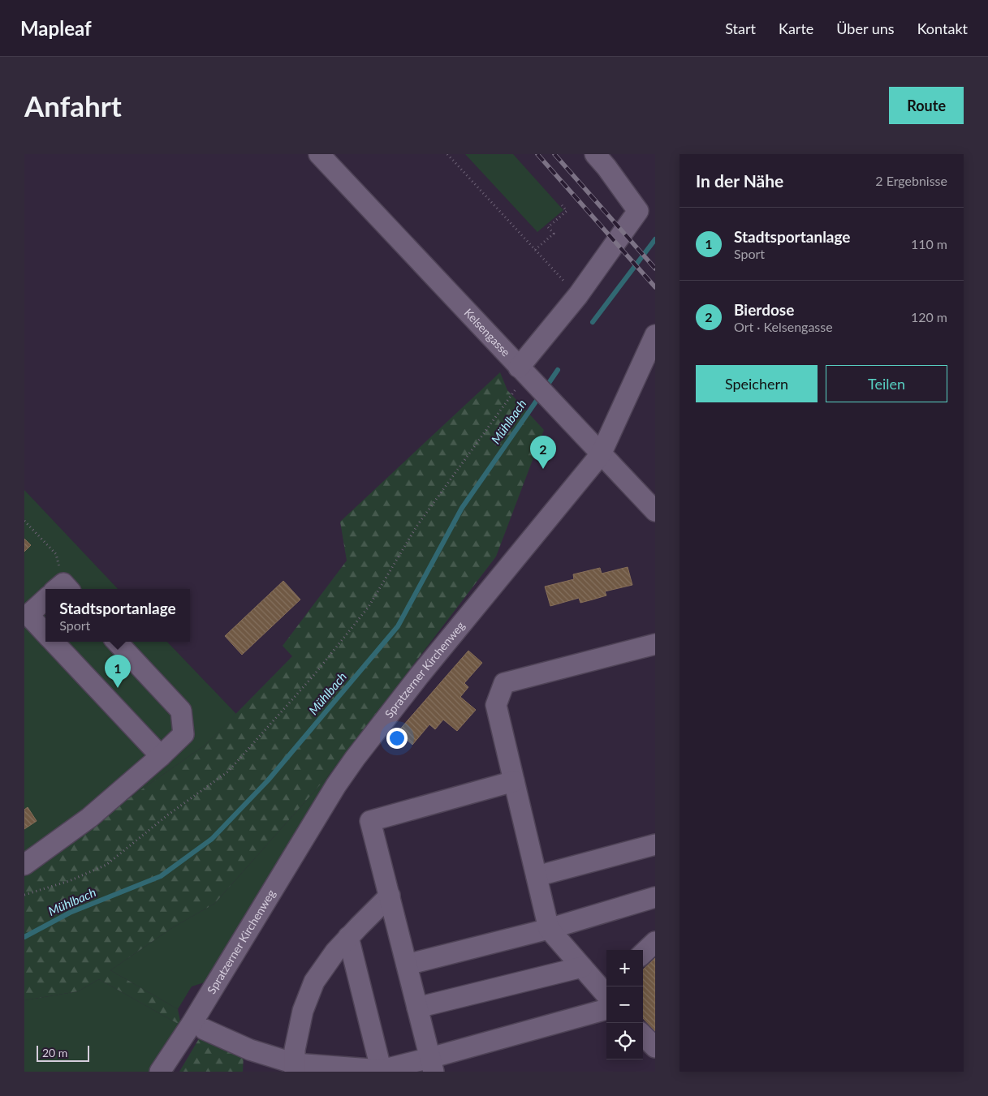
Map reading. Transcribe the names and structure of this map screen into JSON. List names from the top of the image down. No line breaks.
{"streets":{"street":["Kelsengasse","Spratzerner Kirchenweg"]},"crossings":[["Kelsengasse","Spratzerner Kirchenweg"]],"water":["Mühlbach"],"scale_bar":"20 m","page":{"header":"Mapleaf","nav":["Start","Karte","Über uns","Kontakt"],"buttons":["Route",["Speichern","Teilen"]],"title":"Anfahrt","heading":["In der Nähe","2 Ergebnisse"],"list":[{"mark":"1","name":"Stadtsportanlage","note":"Sport","value":"110 m"},{"mark":"2","name":"Bierdose","note":"Ort · Kelsengasse","value":"120 m"}],"pins":["2","1"],"popup":["Stadtsportanlage","Sport"],"map_buttons":["+","−"],"scale":"20 m"}}
